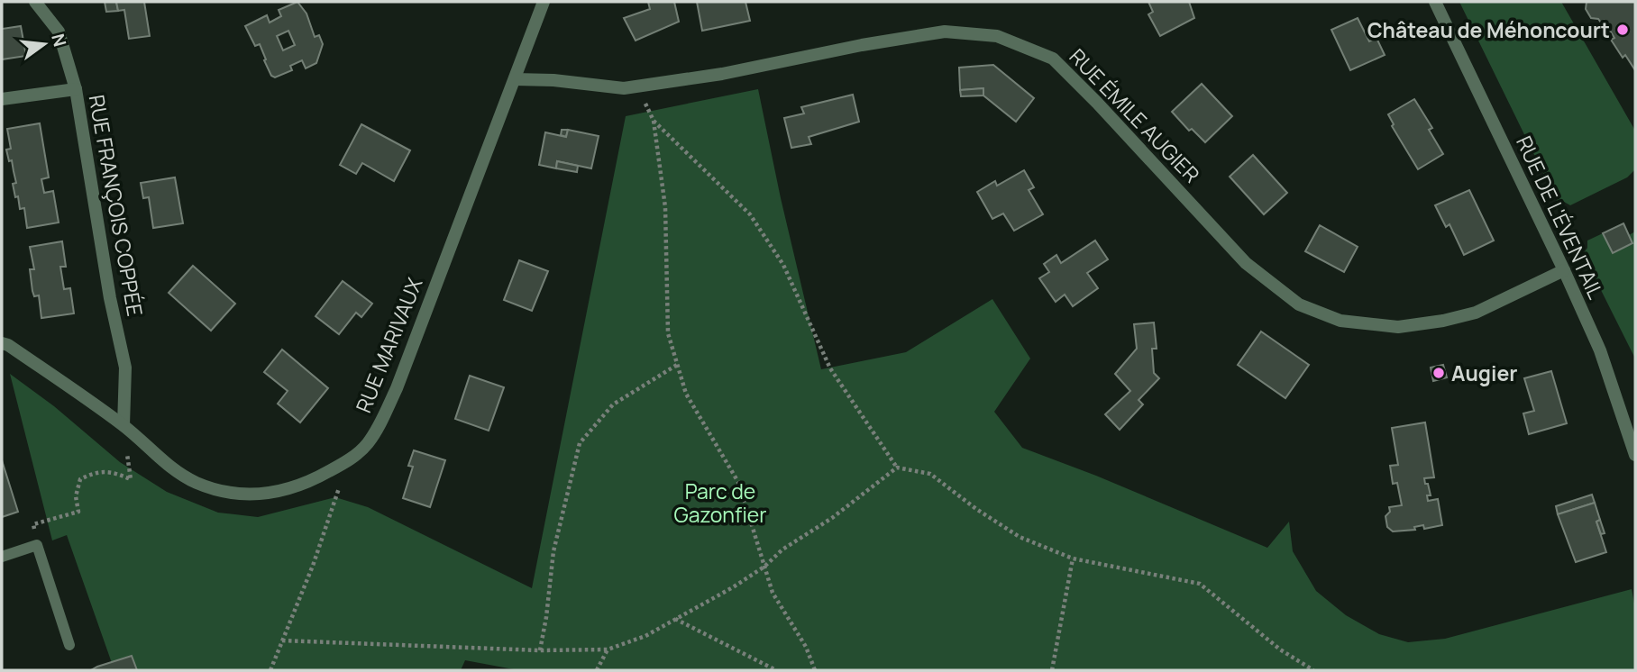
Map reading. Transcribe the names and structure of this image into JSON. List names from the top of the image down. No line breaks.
{"streets":{"street":["RUE ÉMILE AUGIER","RUE FRANÇOIS COPPÉE","RUE DE L'ÉVENTAIL","RUE MARIVAUX"]},"crossings":[["RUE ÉMILE AUGIER","RUE DE L'ÉVENTAIL"],["RUE ÉMILE AUGIER","RUE MARIVAUX"],["RUE FRANÇOIS COPPÉE","RUE MARIVAUX"]],"parks":["Parc de Gazonfier"],"places":["Château de Méhoncourt","Augier"],"north":"right"}
